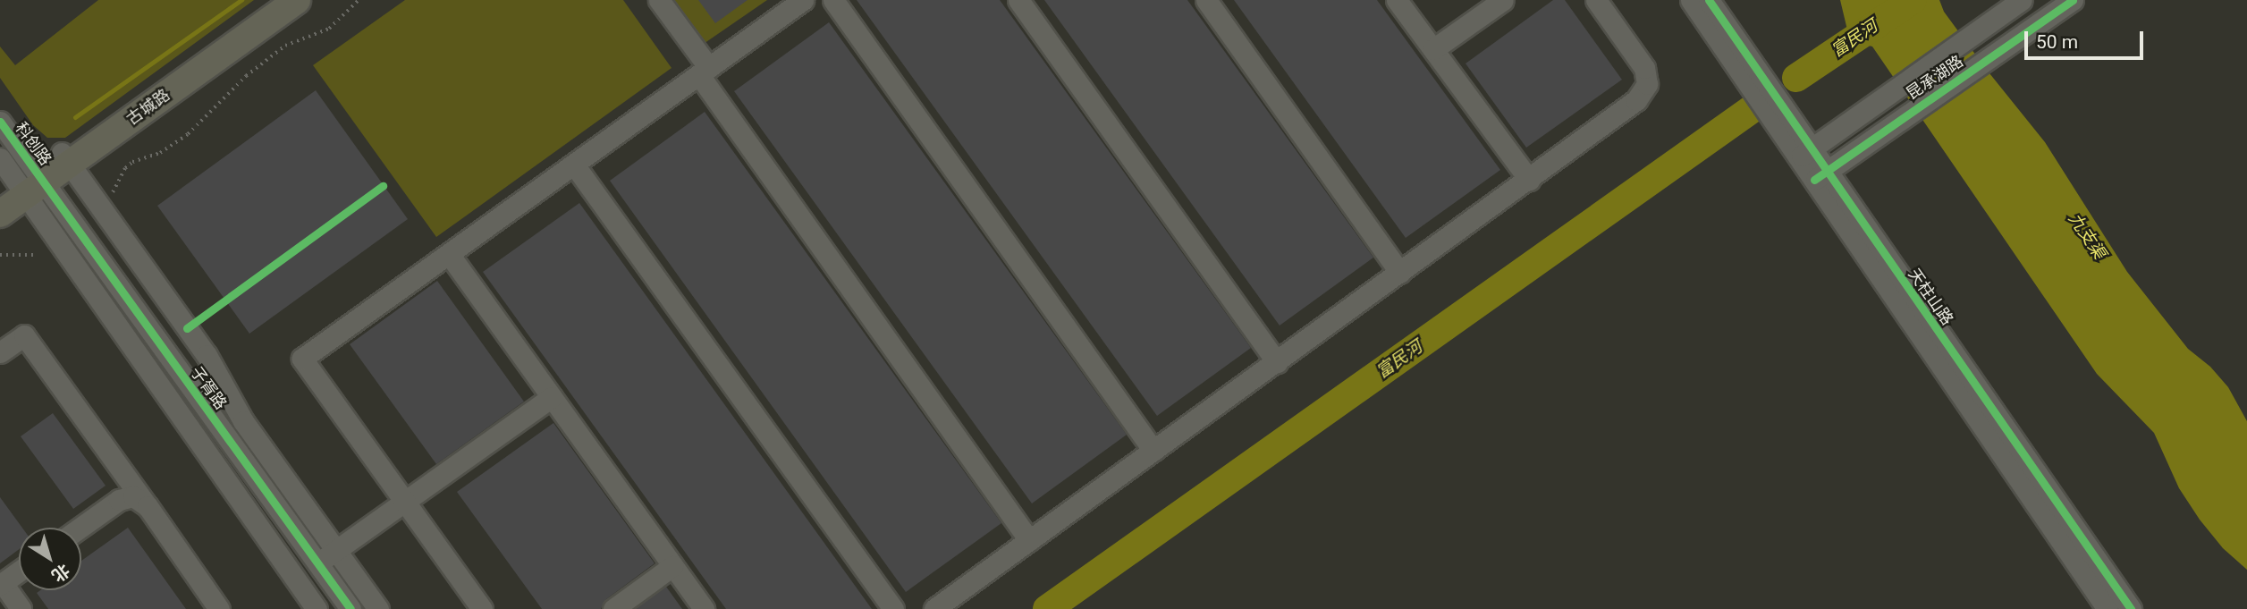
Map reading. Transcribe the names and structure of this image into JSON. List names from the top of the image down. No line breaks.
{"streets":{"main road":["古城路"],"street":["昆承湖路","科创路","天柱山路","子胥路"]},"crossings":[["昆承湖路","天柱山路"],["古城路","科创路"],["古城路","子胥路"],["科创路","子胥路"]],"water":["富民河","九支渠"],"scale_bar":"50 m","north":"bottom right"}
